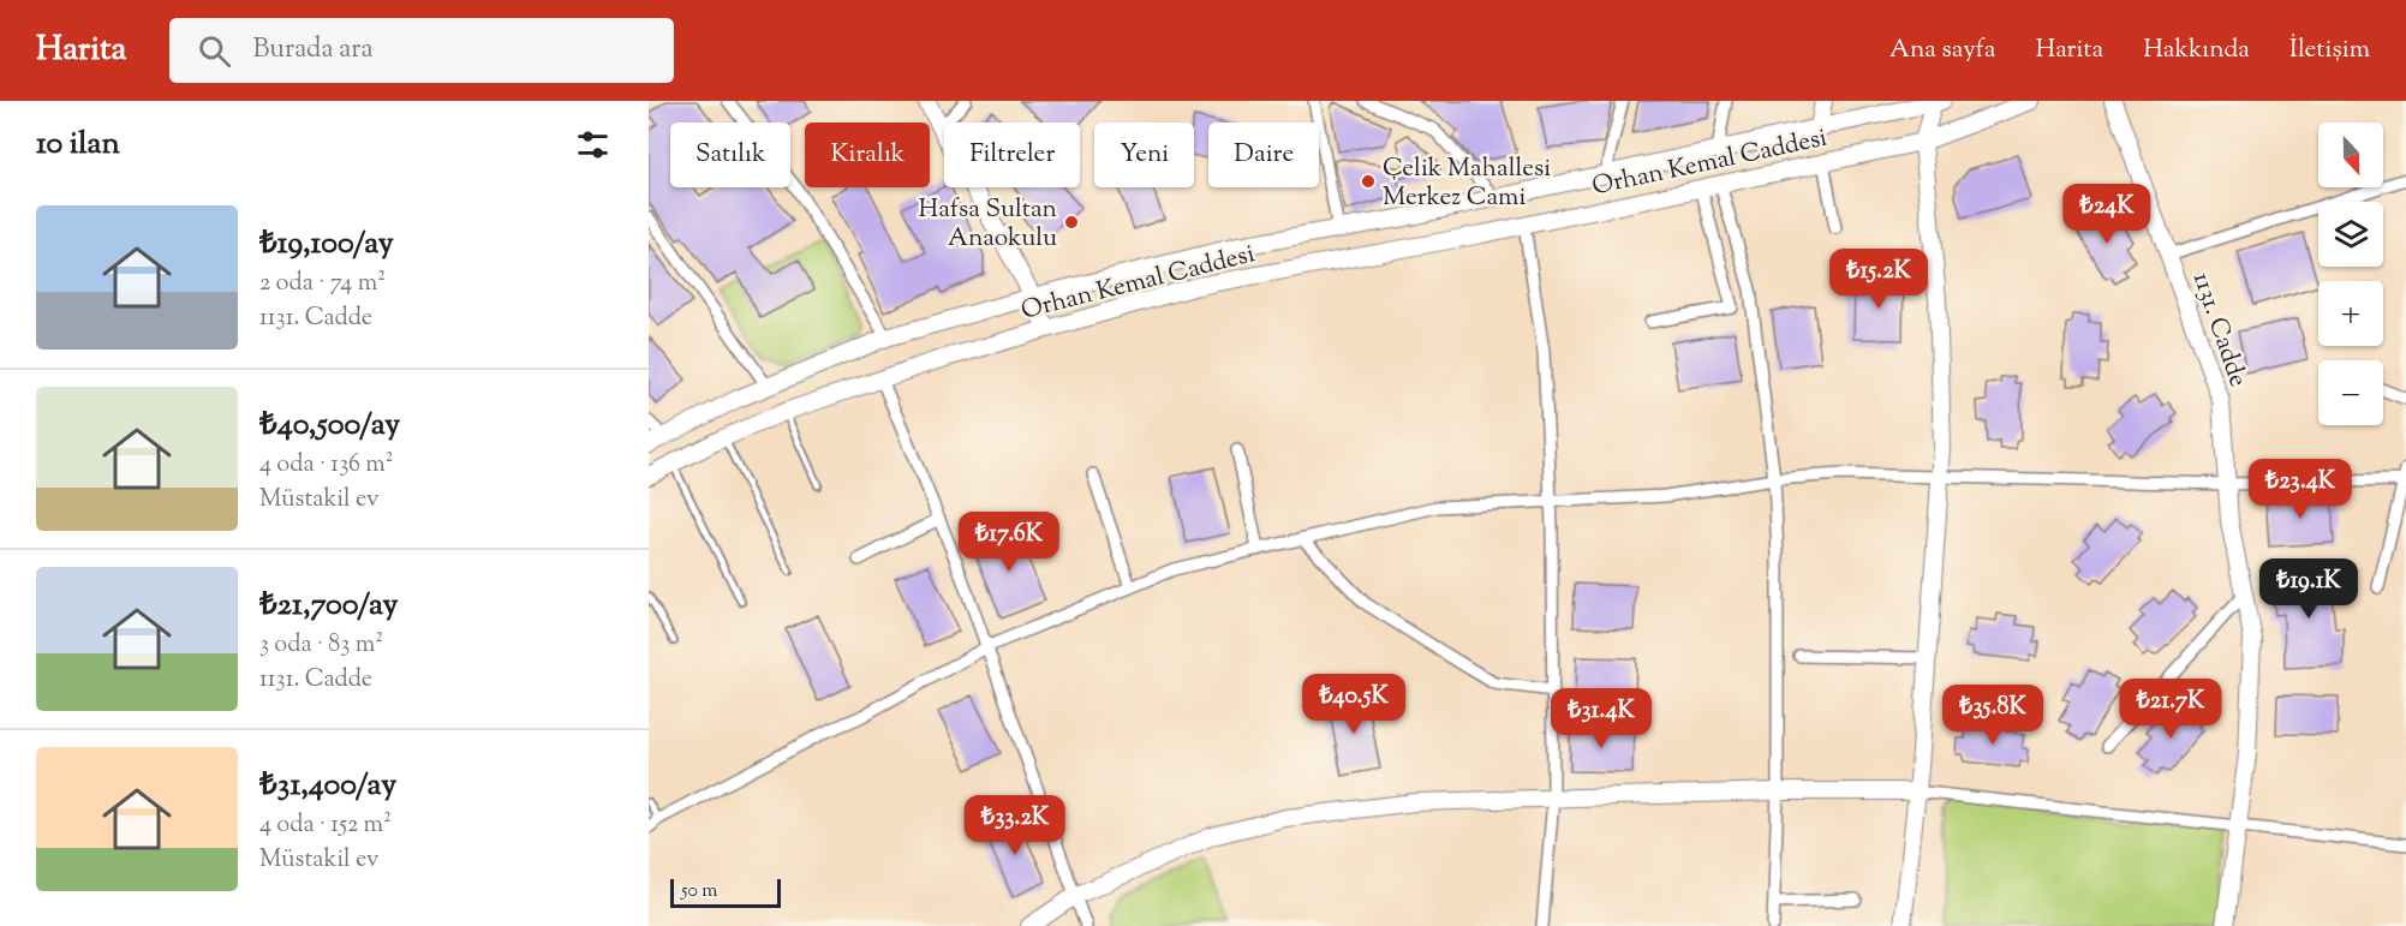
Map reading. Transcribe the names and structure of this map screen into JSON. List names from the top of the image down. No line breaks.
{"streets":{"street":["Orhan Kemal Caddesi","1131. Cadde"]},"places":["Çelik Mahallesi Merkez Cami","Hafsa Sultan Anaokulu"],"scale_bar":"50 m","north":"bottom","page":{"header":"Harita","search":"Burada ara","nav":["Ana sayfa","Harita","Hakkında","İletişim"],"heading":"10 ilan","map_buttons":["+","−"],"chip":["Satılık","Kiralık","Filtreler","Yeni","Daire"],"price":["₺24K","₺15.2K","₺23.4K","₺17.6K","₺19.1K","₺40.5K","₺21.7K","₺35.8K","₺31.4K","₺33.2K"],"list":[{"name":"₺19,100/ay","note":"2 oda · 74 m² · 1131. Cadde"},{"name":"₺40,500/ay","note":"4 oda · 136 m² · Müstakil ev"},{"name":"₺21,700/ay","note":"3 oda · 83 m² · 1131. Cadde"},{"name":"₺31,400/ay","note":"4 oda · 152 m² · Müstakil ev"}],"scale":"50 m"}}
